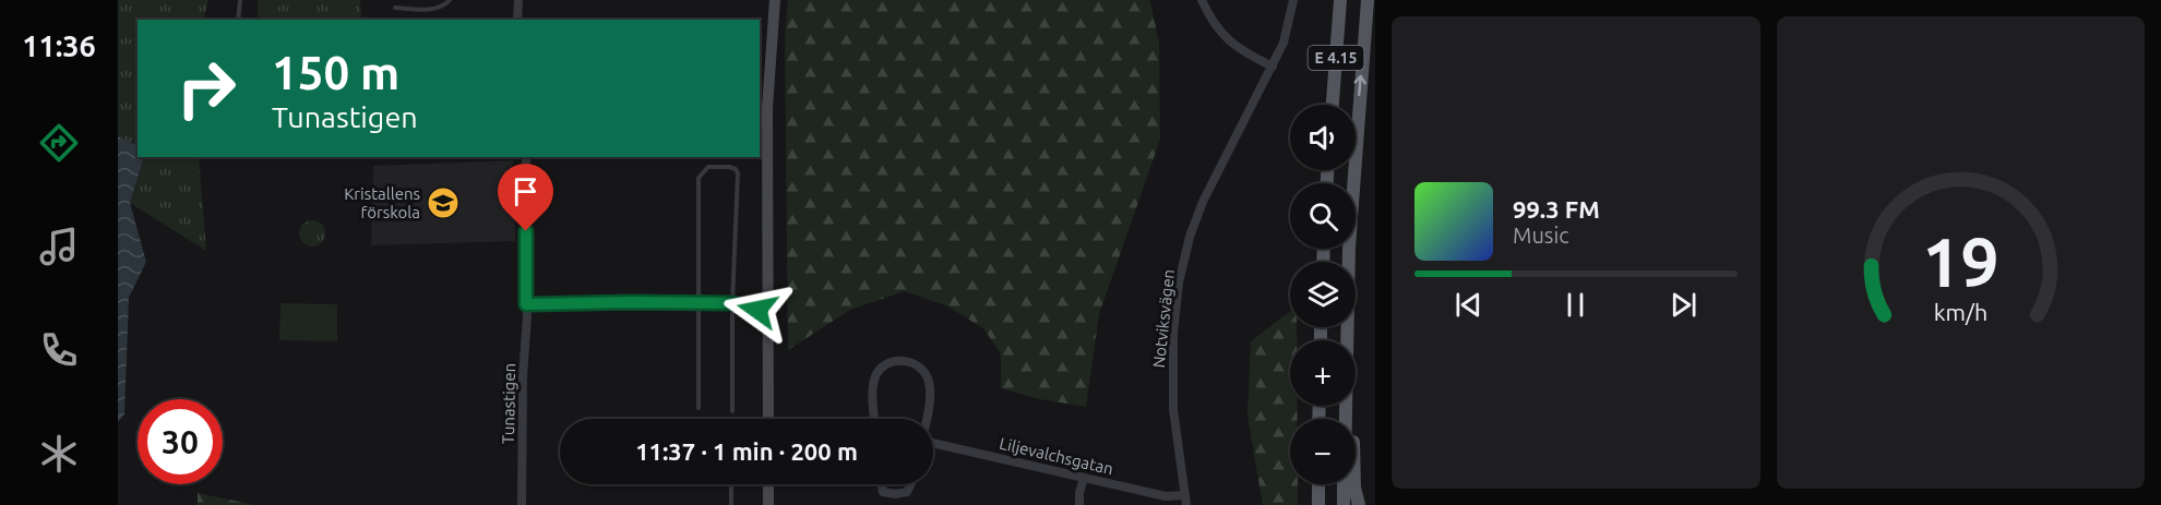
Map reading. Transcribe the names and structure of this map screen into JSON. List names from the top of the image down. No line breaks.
{"streets":{"main road":["E 4.15"],"street":["Notviksvägen","Tunastigen","Liljevalchsgatan"]},"crossings":[["Notviksvägen","Liljevalchsgatan"]],"places":{"school or university":["Kristallens förskola"]},"page":{"tabs":"11:36","turn":["150 m","Tunastigen"],"map_buttons":["+","−"],"song":["99.3 FM","Music"],"limit":"30","trip":"11:37 · 1 min · 200 m","gauge":["19","km/h"]}}
